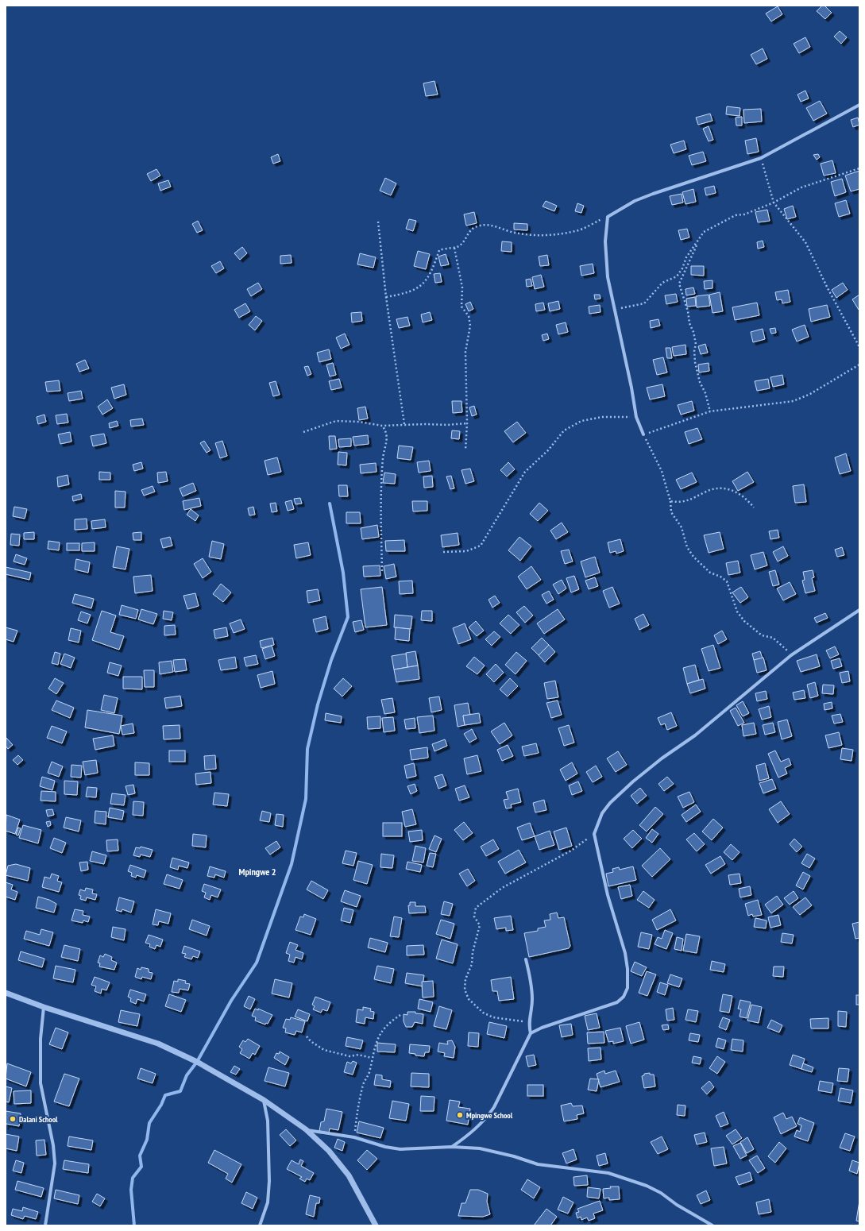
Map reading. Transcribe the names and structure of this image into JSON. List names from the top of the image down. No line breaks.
{"districts":["Mpingwe 2"],"places":["Mpingwe School","Dalani School"]}
